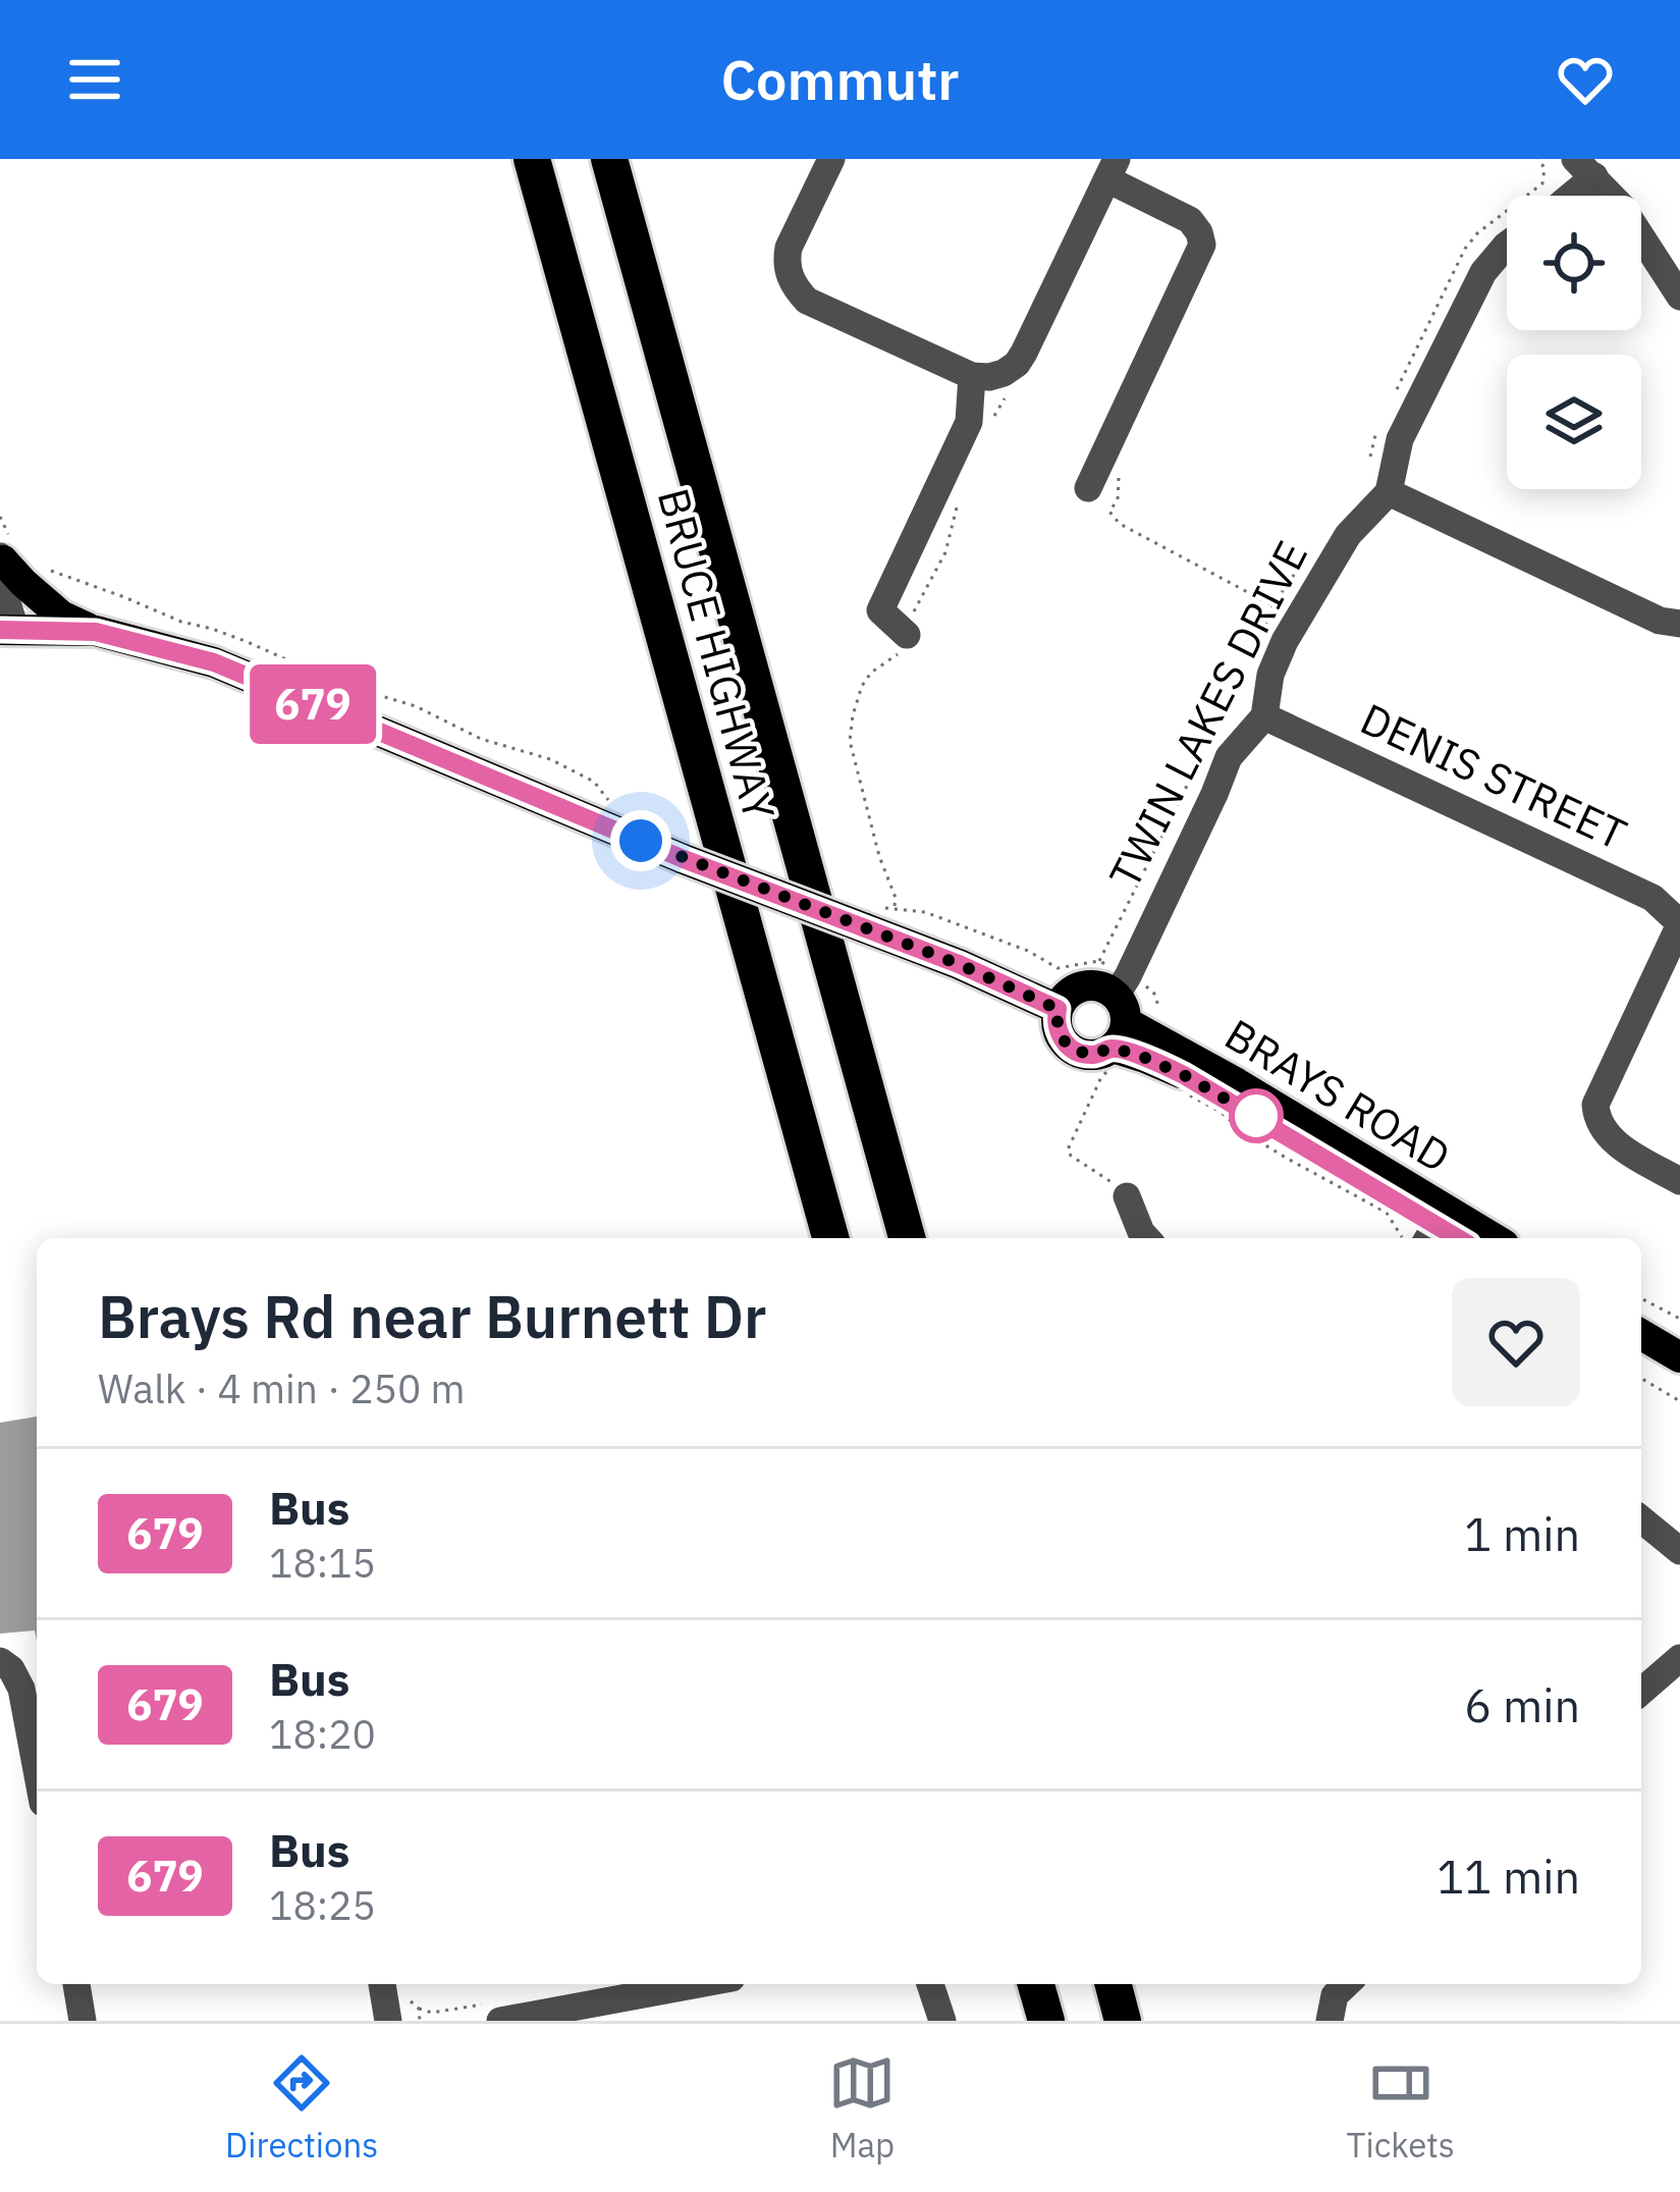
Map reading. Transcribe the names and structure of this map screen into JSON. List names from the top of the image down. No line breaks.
{"streets":{"highway":["BRUCE HIGHWAY"],"main road":["BRAYS ROAD"],"street":["TWIN LAKES DRIVE","DENIS STREET"]},"crossings":[["TWIN LAKES DRIVE","DENIS STREET"],["TWIN LAKES DRIVE","BRAYS ROAD"]],"lines":["bus line 679"],"page":{"header":"Commutr","on_map":"679","heading":["Brays Rd near Burnett Dr","Walk · 4 min · 250 m"],"list":[{"mark":"679","name":"Bus","note":"18:15","value":"1 min"},{"mark":"679","name":"Bus","note":"18:20","value":"6 min"},{"mark":"679","name":"Bus","note":"18:25","value":"11 min"}],"tabs":["Directions","Map","Tickets"]}}
